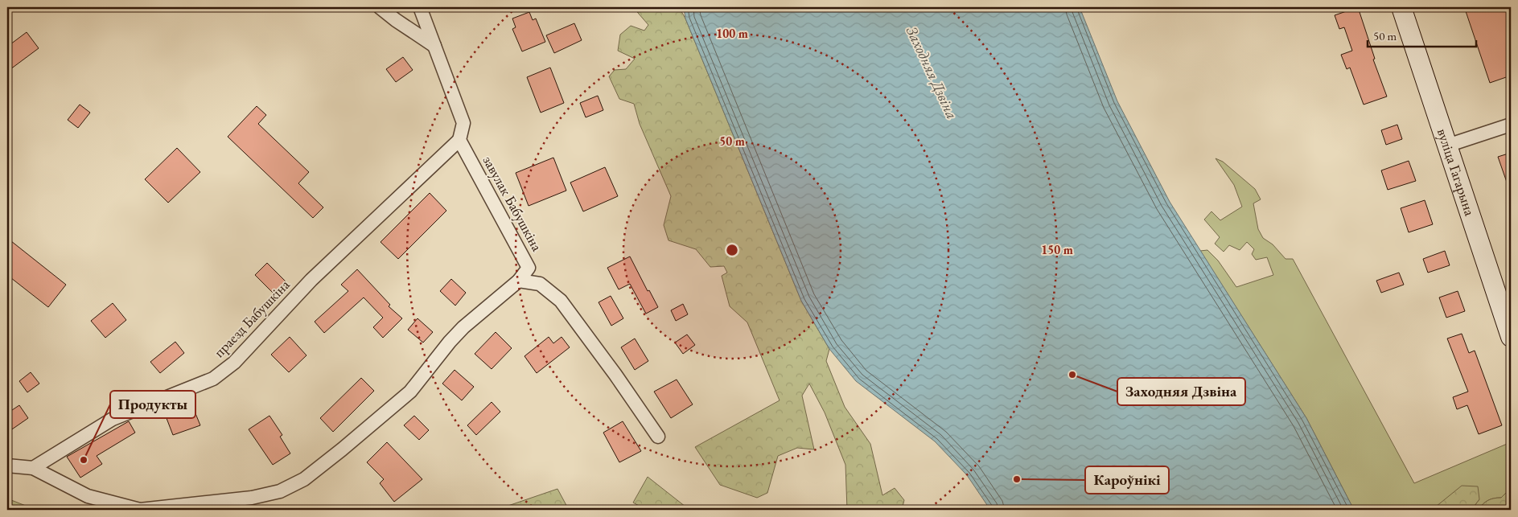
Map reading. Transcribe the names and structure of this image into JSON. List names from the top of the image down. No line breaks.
{"streets":{"main road":["вуліца Гагарына"],"street":["завулак Бабушкіна","праезд Бабушкіна"]},"crossings":[["завулак Бабушкіна","праезд Бабушкіна"]],"water":["Заходняя Дзвіна"],"places":["Заходняя Дзвіна","Продукты","Кароўнікі"],"scale_bar":"50 m","rings":["100 m","50 m","150 m"]}
